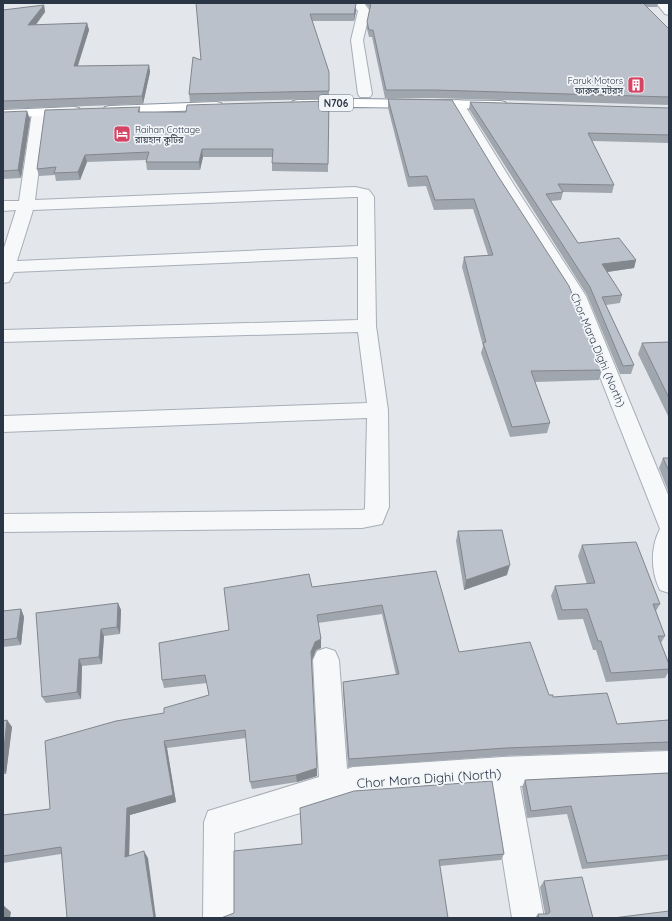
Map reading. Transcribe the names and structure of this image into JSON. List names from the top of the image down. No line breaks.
{"streets":{"highway":["N706"],"street":["Chor Mara Dighi (North)"]},"crossings":[["N706","Chor Mara Dighi (North)"]],"places":{"building":["Faruk Motors ফারুক মটরস"],"hotel":["Raihan Cottage রায়হান কুটির"]}}
